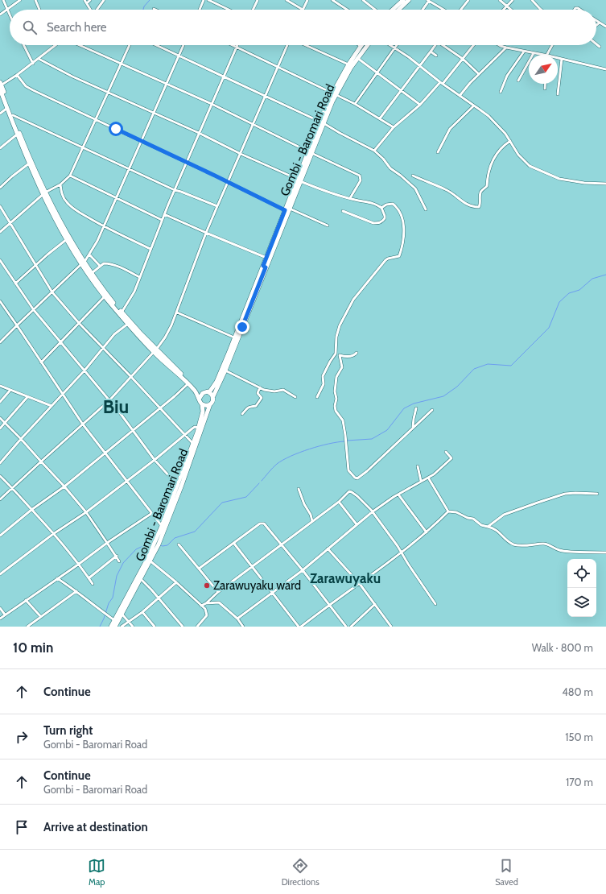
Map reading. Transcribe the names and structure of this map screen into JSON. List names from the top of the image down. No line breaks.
{"streets":{"main road":["Gombi - Baromari Road"]},"districts":["Biu","Zarawuyaku"],"places":["Zarawuyaku ward"],"north":"top right","page":{"search":"Search here","heading":["10 min","Walk · 800 m"],"list":[["Continue","480 m"],["Turn right","Gombi - Baromari Road","150 m"],["Continue","Gombi - Baromari Road","170 m"],"Arrive at destination"],"nav":["Map","Directions","Saved"]}}
